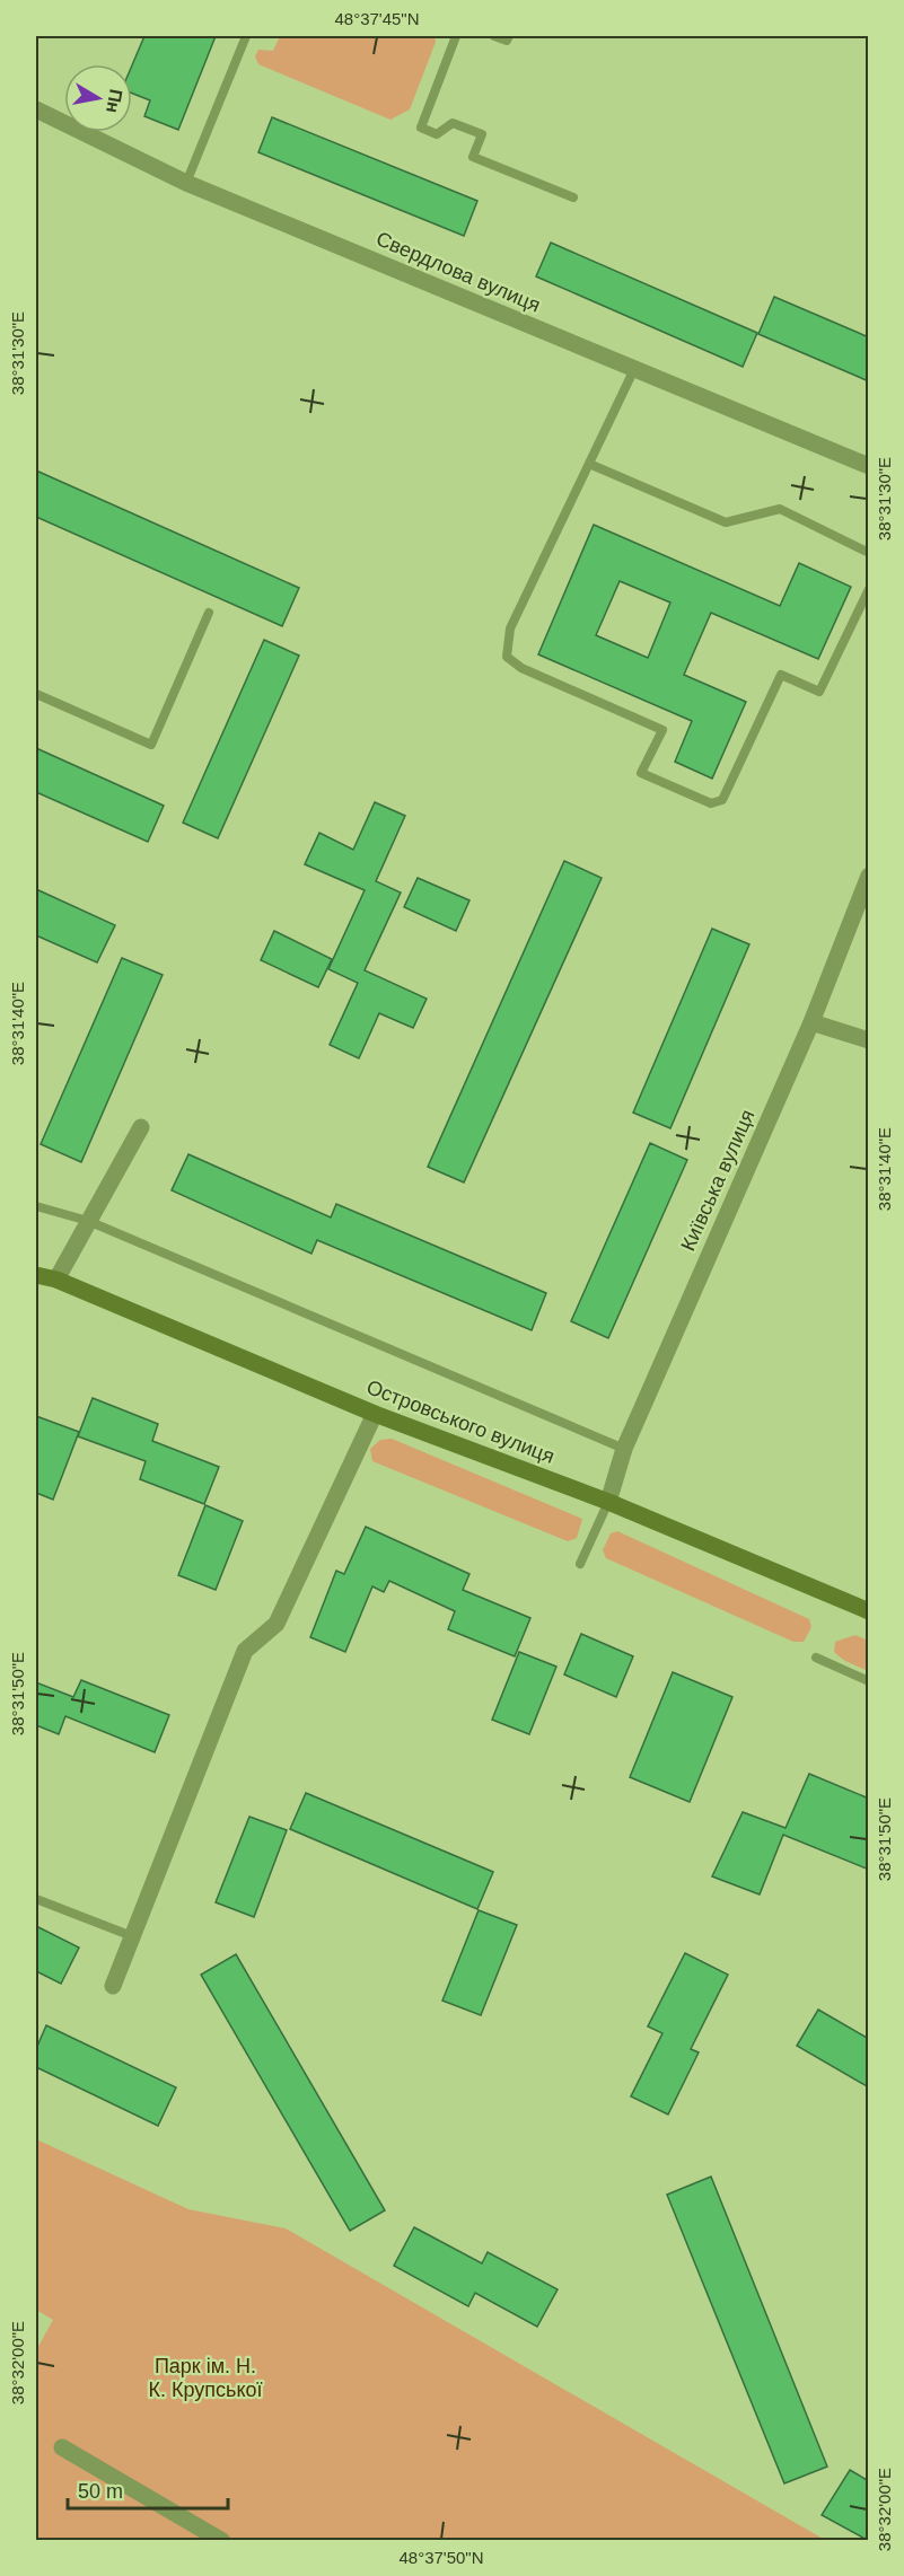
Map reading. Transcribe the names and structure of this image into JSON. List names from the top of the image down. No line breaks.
{"streets":{"main road":["Островського вулиця"],"street":["Свердлова вулиця","Київська вулиця"]},"crossings":[["Київська вулиця","Островського вулиця"]],"parks":["Парк ім. Н. К. Крупської"],"scale_bar":"50 m","north":"right","coordinates":["48°37'45\"N","38°31'30\"E","38°31'40\"E","38°31'50\"E","38°32'00\"E","48°37'50\"N"]}
